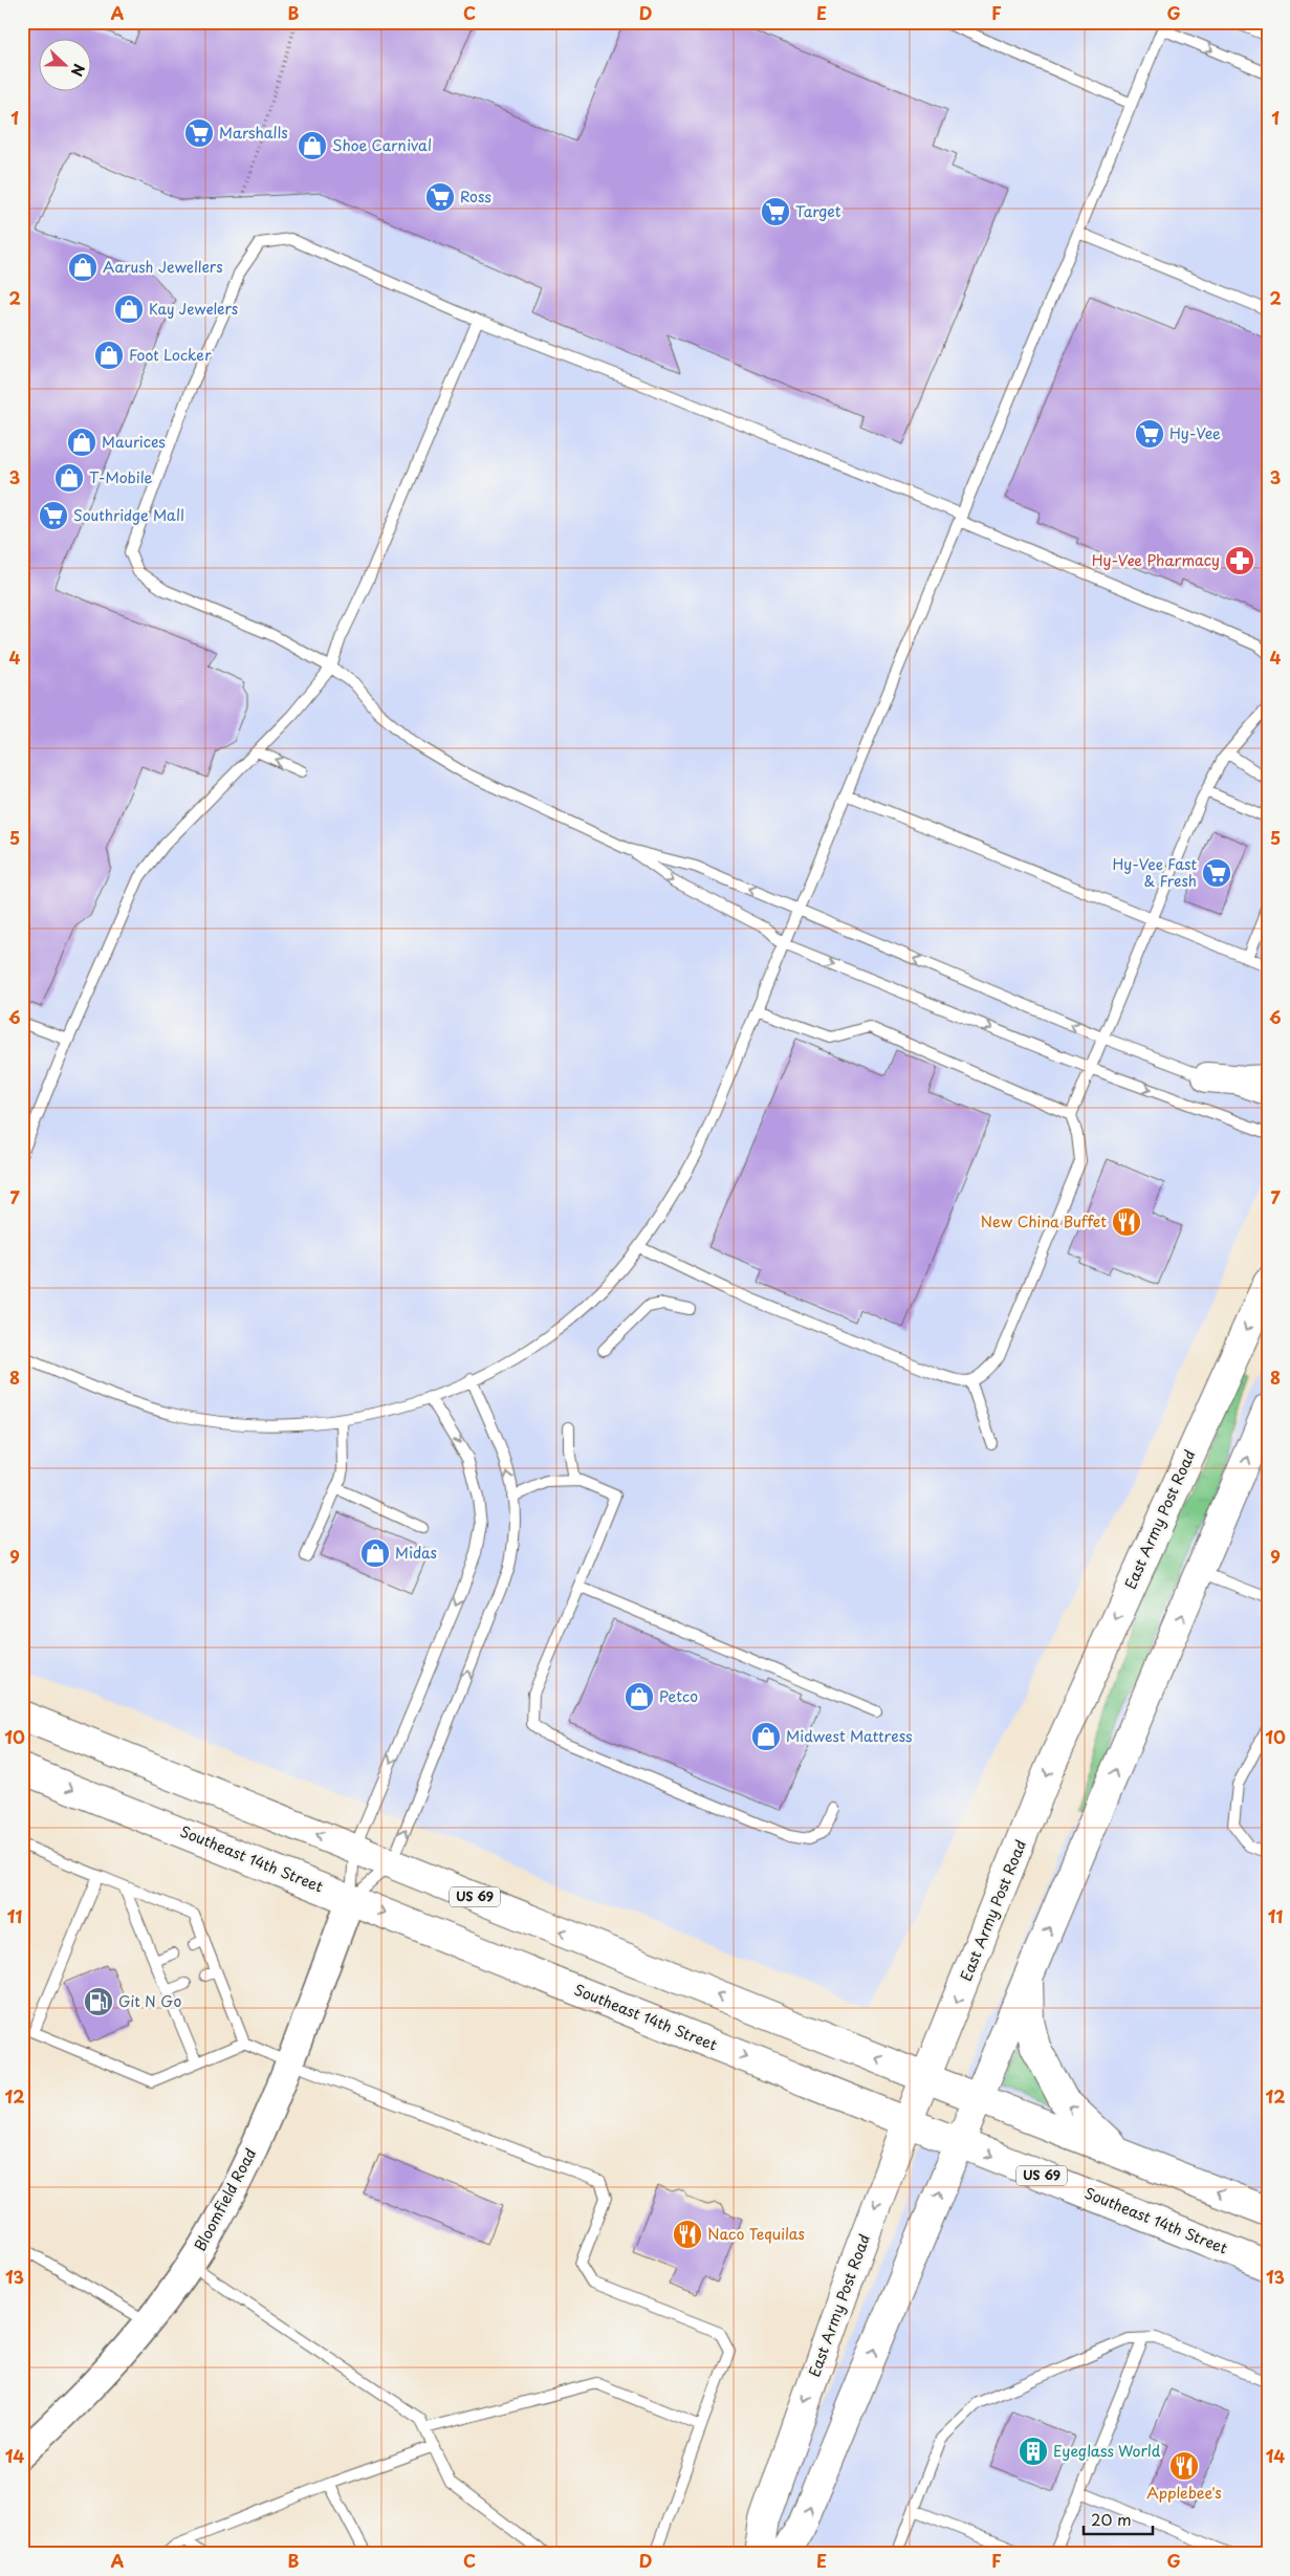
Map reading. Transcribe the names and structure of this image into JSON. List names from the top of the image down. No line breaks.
{"streets":{"main road":["East Army Post Road","Southeast 14th Street","US 69"],"street":["Bloomfield Road"]},"crossings":[["East Army Post Road","Southeast 14th Street"],["East Army Post Road","US 69"],["Southeast 14th Street","Bloomfield Road"]],"places":{"supermarket":["Marshalls","Ross","Target","Hy-Vee","Southridge Mall","Hy-Vee Fast & Fresh"],"shop":["Shoe Carnival","Aarush Jewellers","Kay Jewelers","Foot Locker","Maurices","T-Mobile","Midas","Petco","Midwest Mattress"],"pharmacy":["Hy-Vee Pharmacy"],"restaurant":["New China Buffet","Naco Tequilas","Applebee's"],"fuel station":["Git N Go"],"building":["Eyeglass World"]},"scale_bar":"20 m","north":"right","grid":{"columns":["A","B","C","D","E","F","G"],"rows":["1","2","3","4","5","6","7","8","9","10","11","12","13","14"]}}
